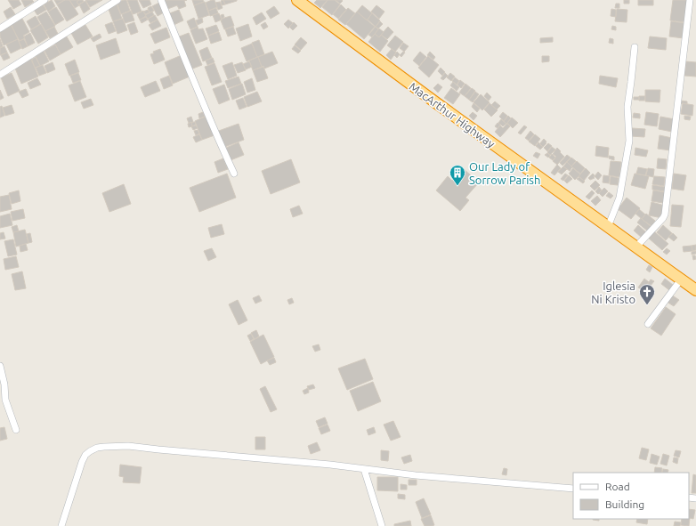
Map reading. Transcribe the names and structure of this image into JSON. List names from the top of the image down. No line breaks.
{"streets":{"highway":["MacArthur Highway"]},"places":{"building":["Our Lady of Sorrow Parish"],"church":["Iglesia Ni Kristo"]},"legend":["Road","Building"]}
